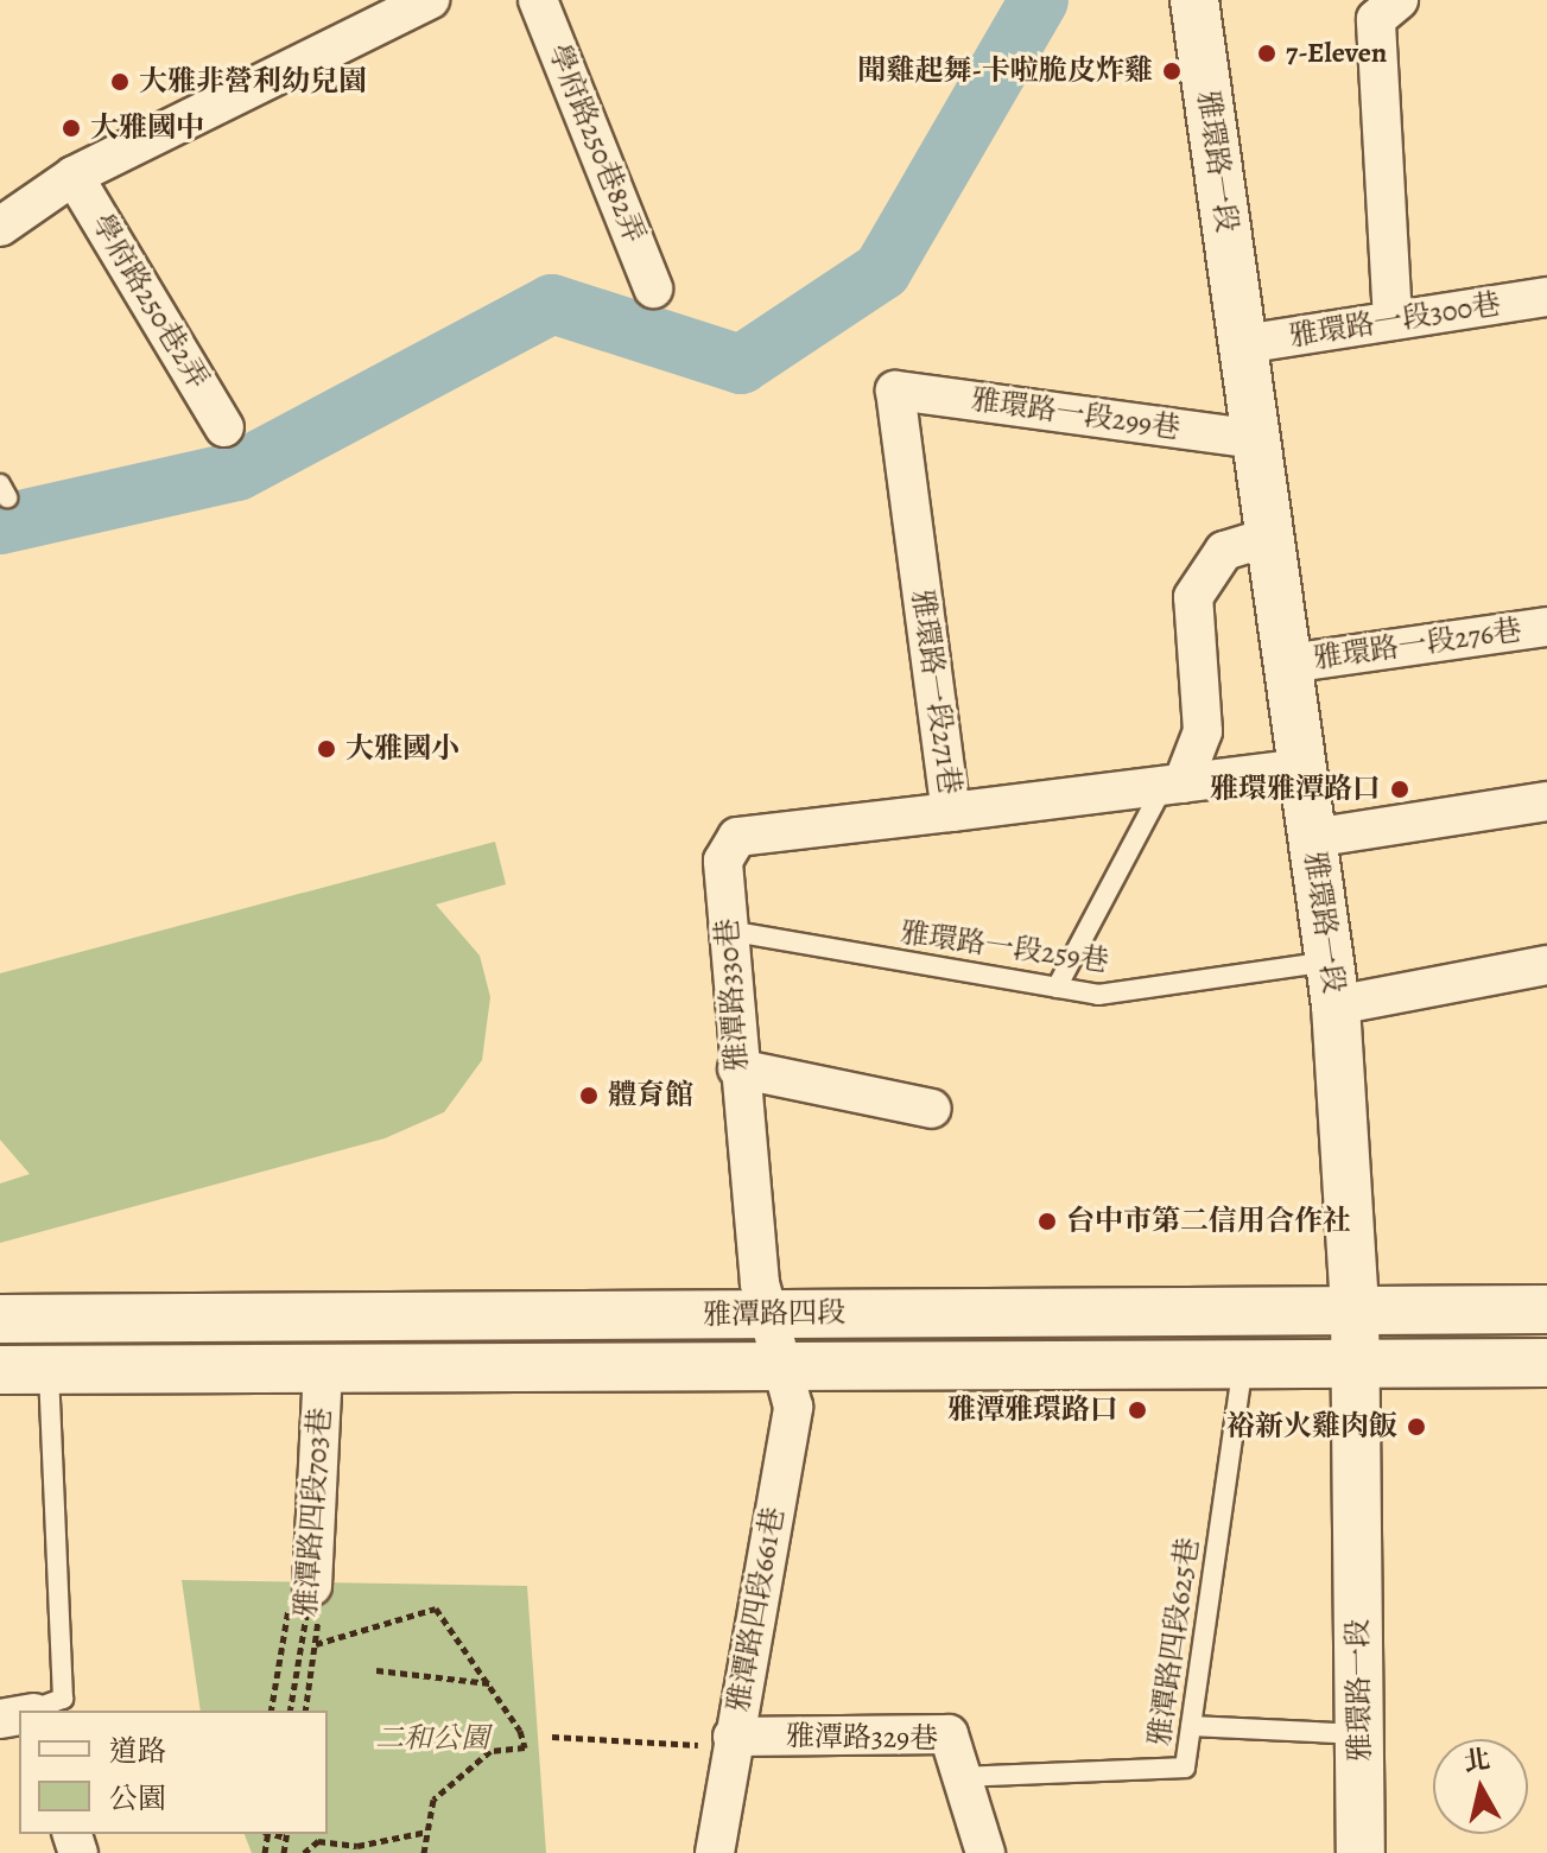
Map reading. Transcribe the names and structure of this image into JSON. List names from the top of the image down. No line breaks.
{"streets":{"street":["學府路250巷82弄","雅環路一段","學府路250巷2弄","雅環路一段300巷","雅環路一段299巷","雅環路一段276巷","雅環路一段271巷","雅潭路330巷","雅潭路四段","雅潭路四段703巷","雅潭路四段661巷","雅潭路329巷"],"lane":["雅環路一段259巷","雅潭路四段625巷"]},"crossings":[["雅環路一段","雅環路一段300巷"],["雅環路一段","雅環路一段299巷"],["雅環路一段","雅環路一段276巷"],["雅環路一段","雅環路一段271巷"],["雅環路一段","雅環路一段259巷"],["雅環路一段","雅潭路四段"],["雅環路一段299巷","雅環路一段271巷"],["雅環路一段271巷","雅潭路330巷"],["雅環路一段259巷","雅潭路330巷"],["雅潭路330巷","雅潭路四段"],["雅潭路330巷","雅潭路四段661巷"],["雅潭路四段","雅潭路四段703巷"],["雅潭路四段","雅潭路四段661巷"],["雅潭路四段","雅潭路四段625巷"],["雅潭路四段661巷","雅潭路329巷"],["雅潭路四段625巷","雅潭路329巷"]],"parks":["二和公園"],"places":["7-Eleven","聞雞起舞-卡啦脆皮炸雞","大雅非營利幼兒園","大雅國中","大雅國小","雅環雅潭路口","體育館","台中市第二信用合作社","雅潭雅環路口","裕新火雞肉飯"],"legend":["道路","公園"],"north":"top"}
